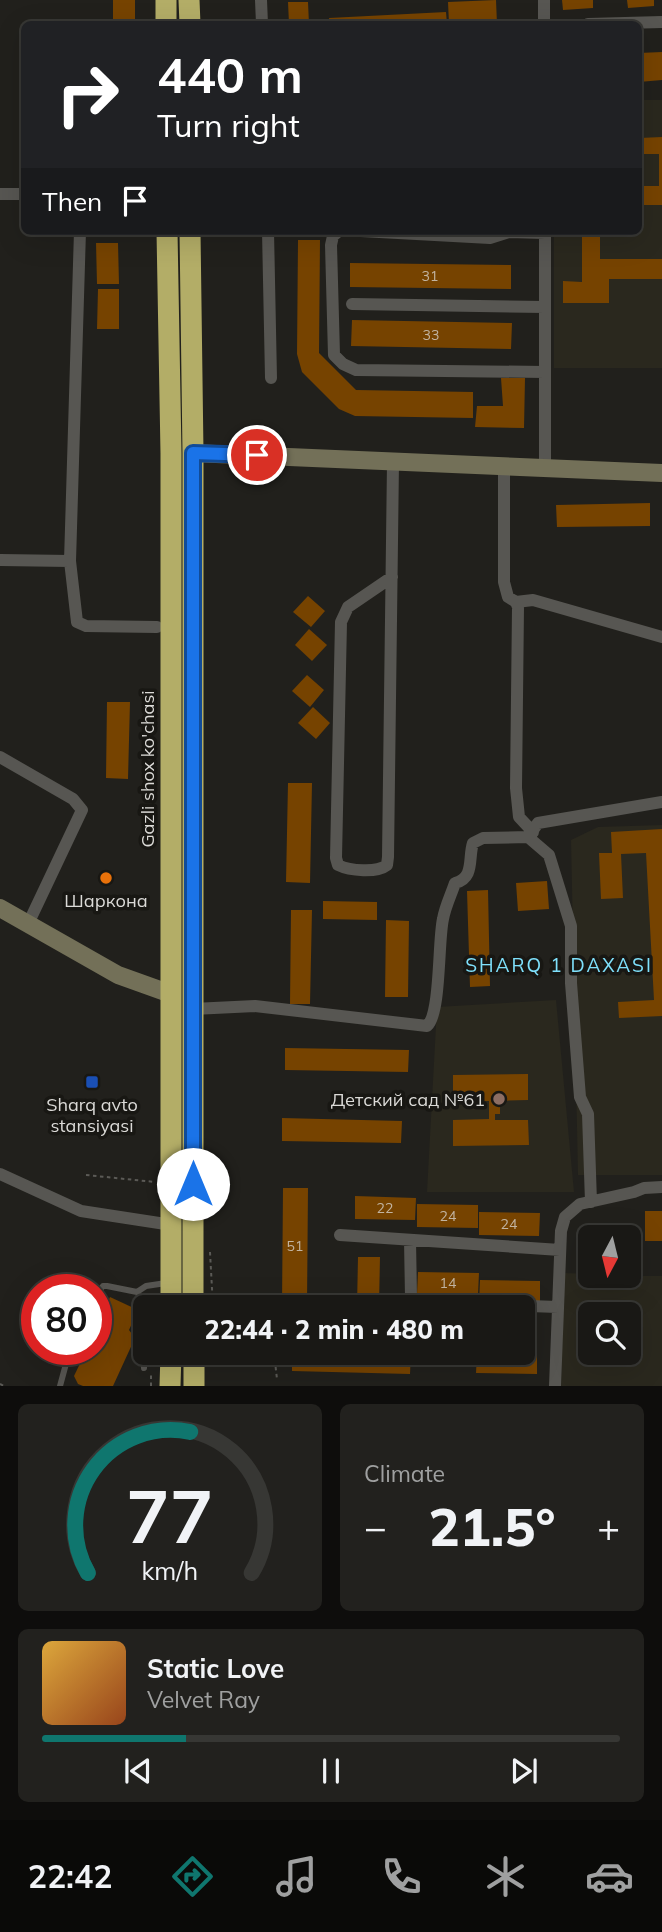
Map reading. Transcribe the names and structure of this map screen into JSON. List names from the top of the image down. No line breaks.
{"streets":{"highway":["Gazli shox ko'chasi"]},"districts":["SHARQ 1 DAXASI"],"places":{"other":["Шаркона","Детский сад №61"],"transit":["Sharq avto stansiyasi"]},"house_numbers":["31","33","22","24","24","51","14"],"north":"bottom","page":{"turn":["440 m","Turn right"],"then":"Then","limit":"80","trip":"22:44 · 2 min · 480 m","tile":"Climate","heat":["−","21.5°","+"],"song":["Static Love","Velvet Ray"],"tabs":"22:42","gauge":["77","km/h"]}}
